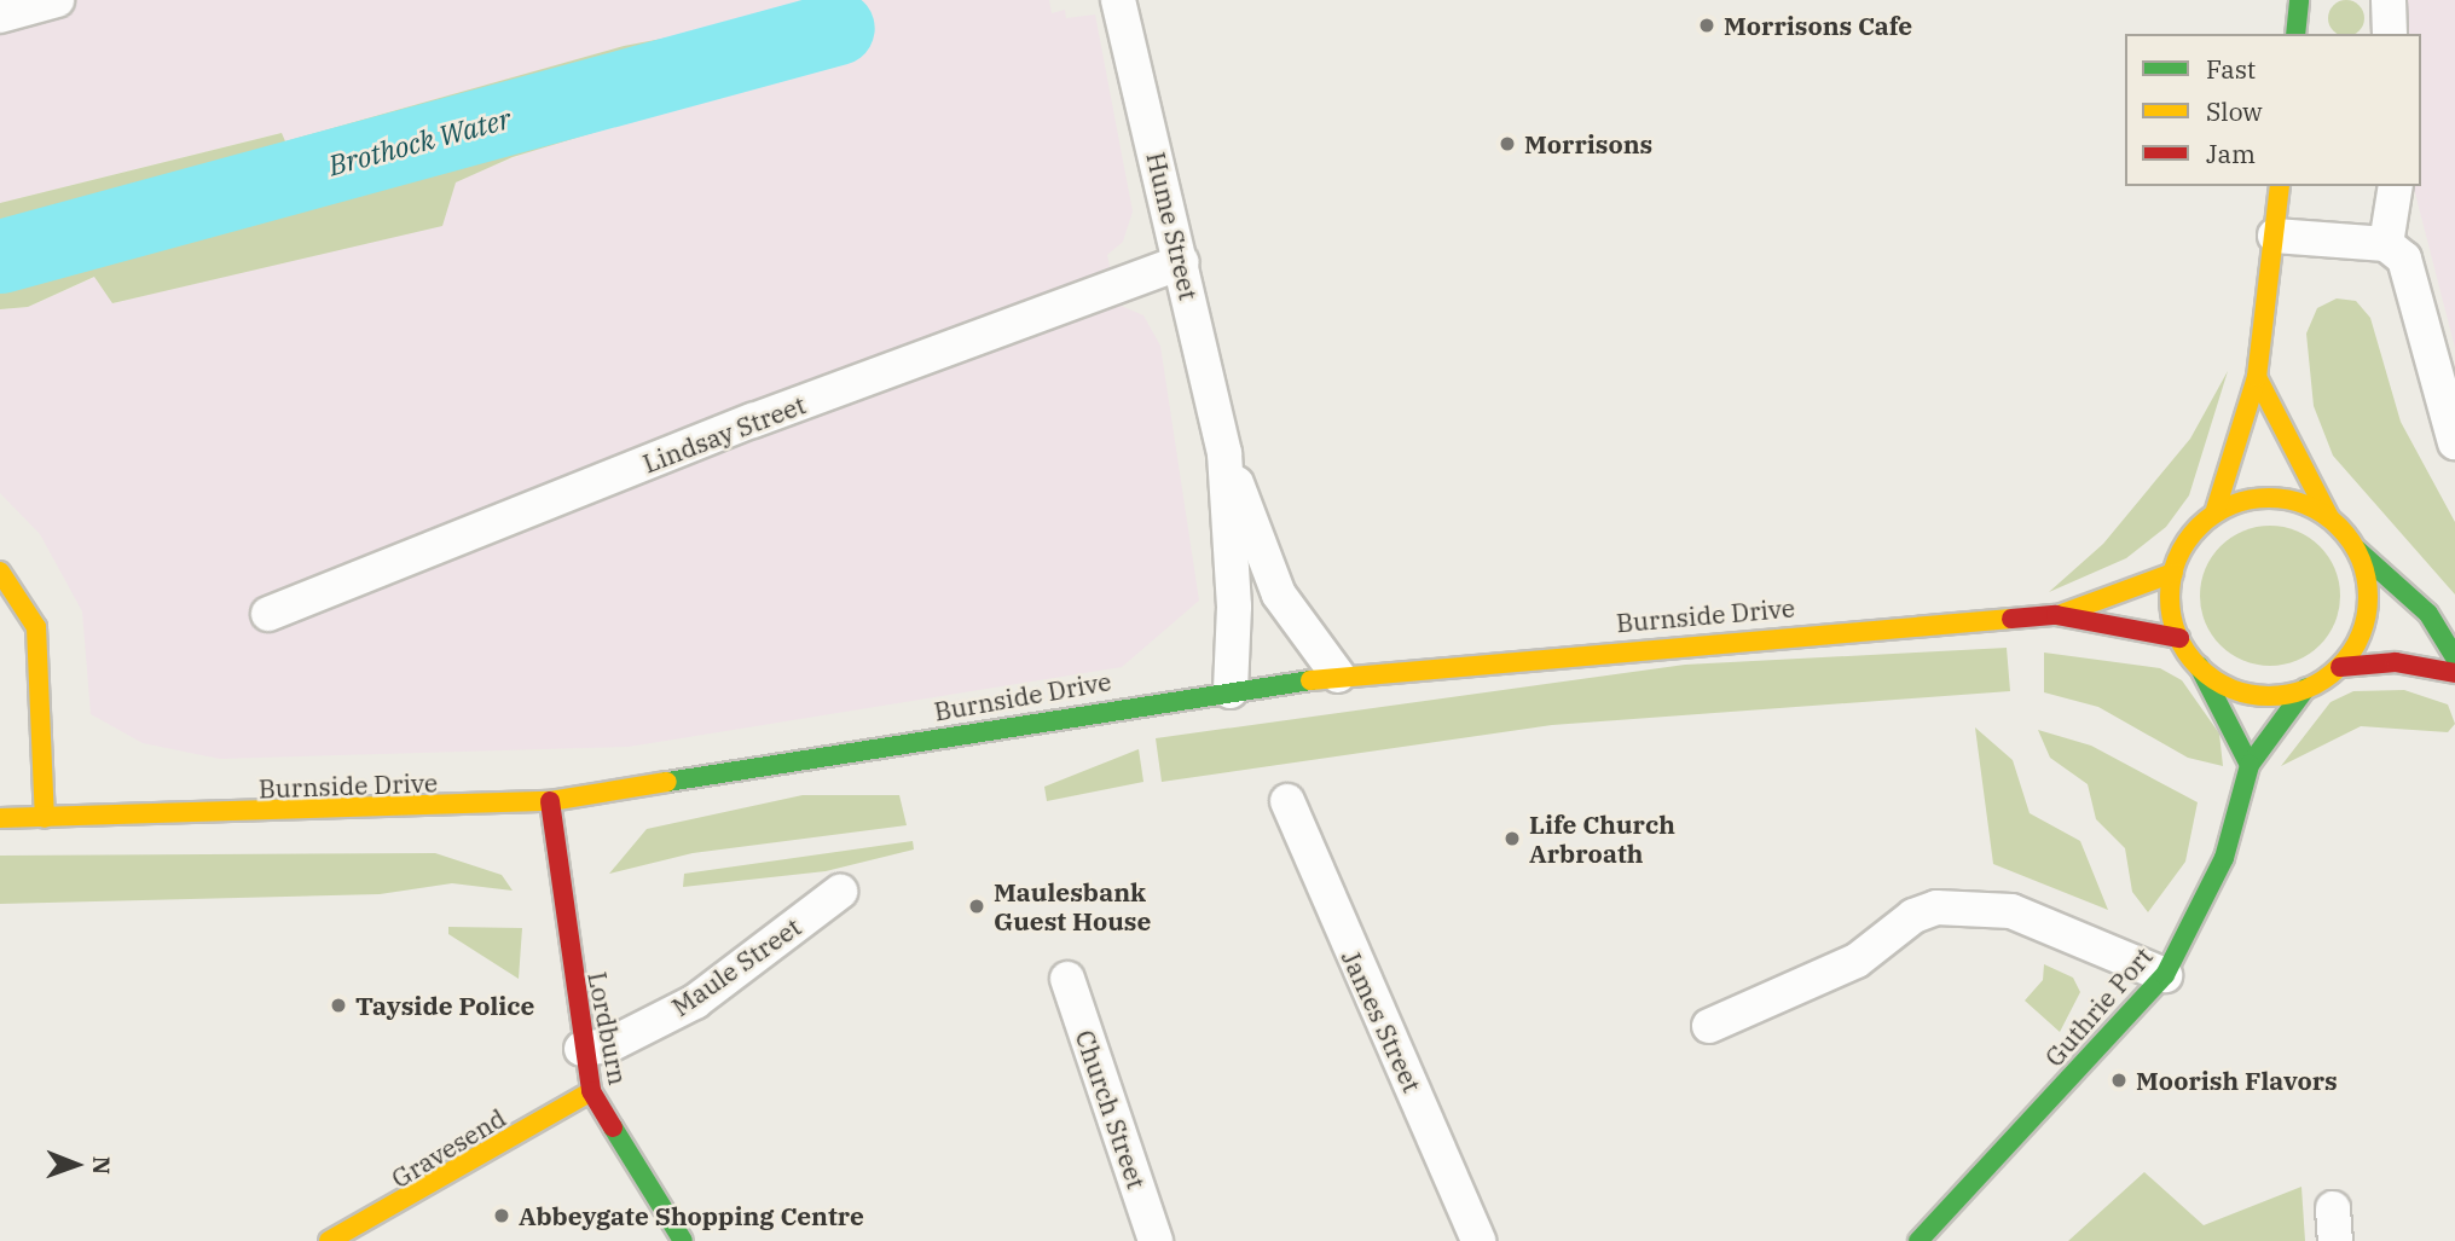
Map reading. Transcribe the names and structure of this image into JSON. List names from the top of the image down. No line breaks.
{"streets":{"main road":["Burnside Drive","Guthrie Port","Lordburn","Gravesend"],"street":["Hume Street","Lindsay Street","Maule Street","James Street","Church Street"]},"crossings":[["Hume Street","Lindsay Street"],["Hume Street","Burnside Drive"],["Burnside Drive","Guthrie Port"],["Burnside Drive","Lordburn"],["Maule Street","Lordburn"],["Lordburn","Gravesend"]],"water":["Brothock Water"],"places":["Morrisons Cafe","Morrisons","Life Church Arbroath","Maulesbank Guest House","Tayside Police","Moorish Flavors","Abbeygate Shopping Centre"],"legend":["Fast","Slow","Jam"],"north":"right"}
